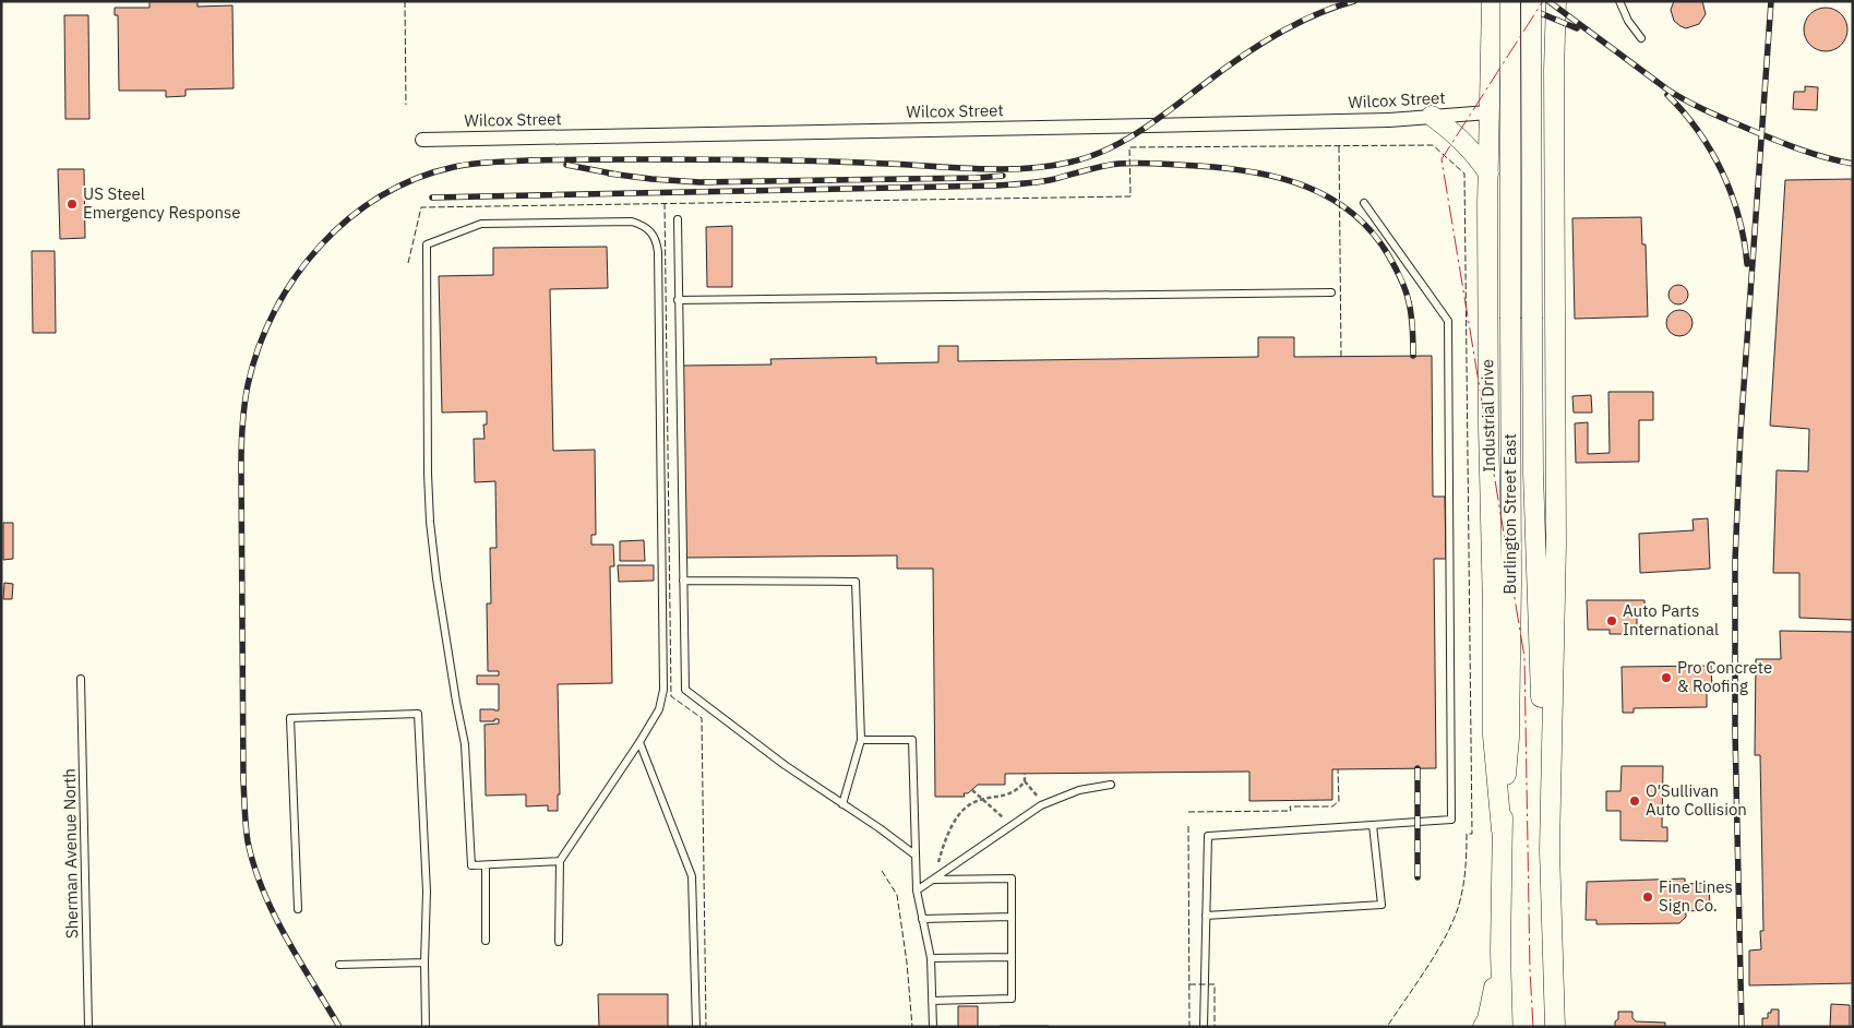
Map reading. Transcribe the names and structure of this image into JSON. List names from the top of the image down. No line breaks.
{"streets":{"main road":["Industrial Drive","Burlington Street East"],"street":["Wilcox Street"],"lane":["Sherman Avenue North"]},"crossings":[["Wilcox Street","Industrial Drive"],["Industrial Drive","Burlington Street East"]],"places":["US Steel Emergency Response","Auto Parts International","Pro Concrete & Roofing","O'Sullivan Auto Collision","Fine Lines Sign Co."]}
